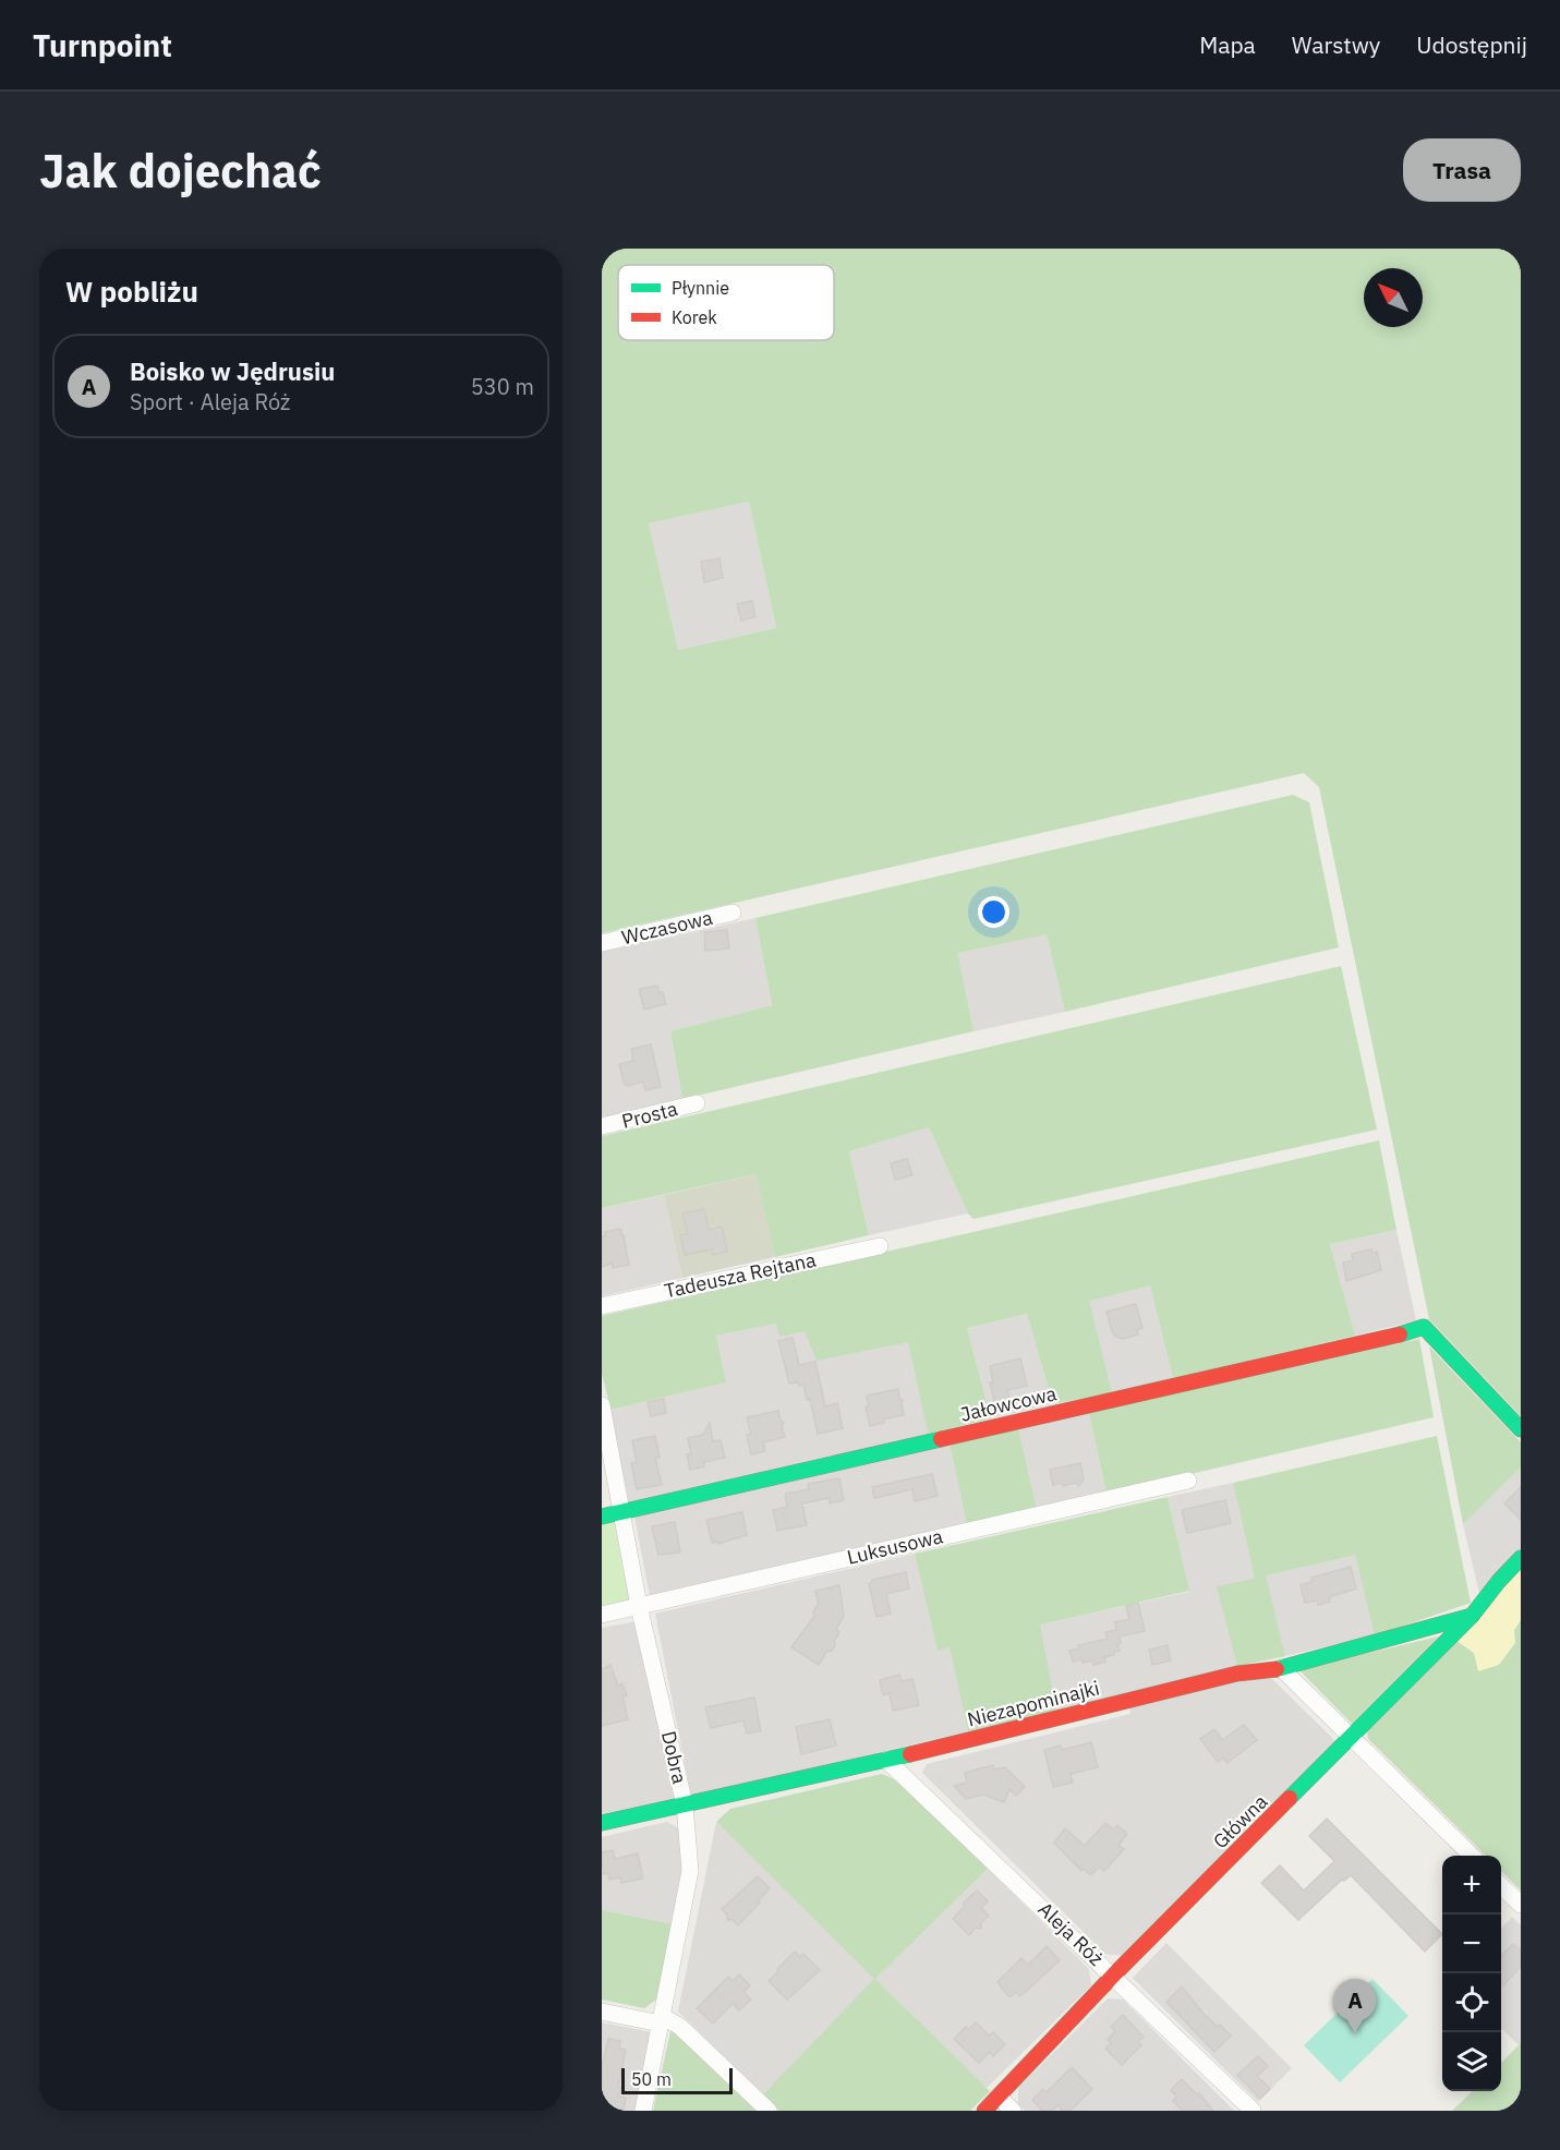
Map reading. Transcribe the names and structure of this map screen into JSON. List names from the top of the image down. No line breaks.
{"streets":{"street":["Wczasowa","Prosta","Tadeusza Rejtana","Jałowcowa","Luksusowa","Niezapominajki","Dobra","Główna","Aleja Róż"]},"crossings":[["Jałowcowa","Dobra"],["Luksusowa","Dobra"],["Niezapominajki","Dobra"],["Niezapominajki","Główna"],["Niezapominajki","Aleja Róż"],["Główna","Aleja Róż"]],"legend":["Płynnie","Korek"],"scale_bar":"50 m","north":"top left","page":{"header":"Turnpoint","nav":["Mapa","Warstwy","Udostępnij"],"buttons":"Trasa","title":"Jak dojechać","heading":"W pobliżu","list":[{"mark":"A","name":"Boisko w Jędrusiu","note":"Sport · Aleja Róż","value":"530 m"}],"map_buttons":["+","−"],"pins":"A","scale":"50 m"}}
